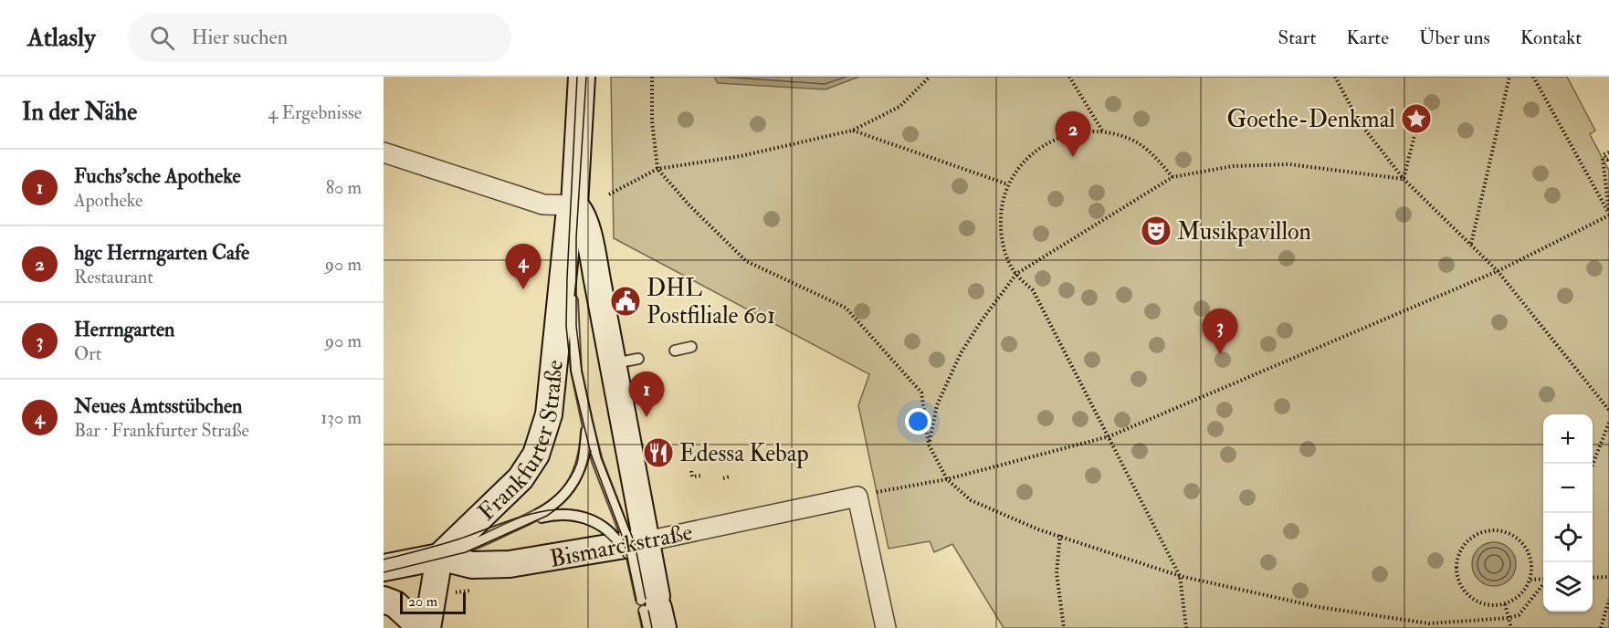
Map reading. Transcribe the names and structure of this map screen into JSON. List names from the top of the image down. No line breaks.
{"streets":{"main road":["Frankfurter Straße","Bismarckstraße"]},"crossings":[["Frankfurter Straße","Bismarckstraße"]],"places":{"place":["Goethe-Denkmal"],"theatre":["Musikpavillon"],"public building":["DHL Postfiliale 601"],"restaurant":["Edessa Kebap"]},"scale_bar":"20 m","page":{"header":"Atlasly","search":"Hier suchen","nav":["Start","Karte","Über uns","Kontakt"],"heading":["In der Nähe","4 Ergebnisse"],"pins":["2","4","3","1"],"list":[{"mark":"1","name":"Fuchs'sche Apotheke","note":"Apotheke","value":"80 m"},{"mark":"2","name":"hgc Herrngarten Cafe","note":"Restaurant","value":"90 m"},{"mark":"3","name":"Herrngarten","note":"Ort","value":"90 m"},{"mark":"4","name":"Neues Amtsstübchen","note":"Bar · Frankfurter Straße","value":"130 m"}],"map_buttons":["+","−"],"scale":"20 m"}}
